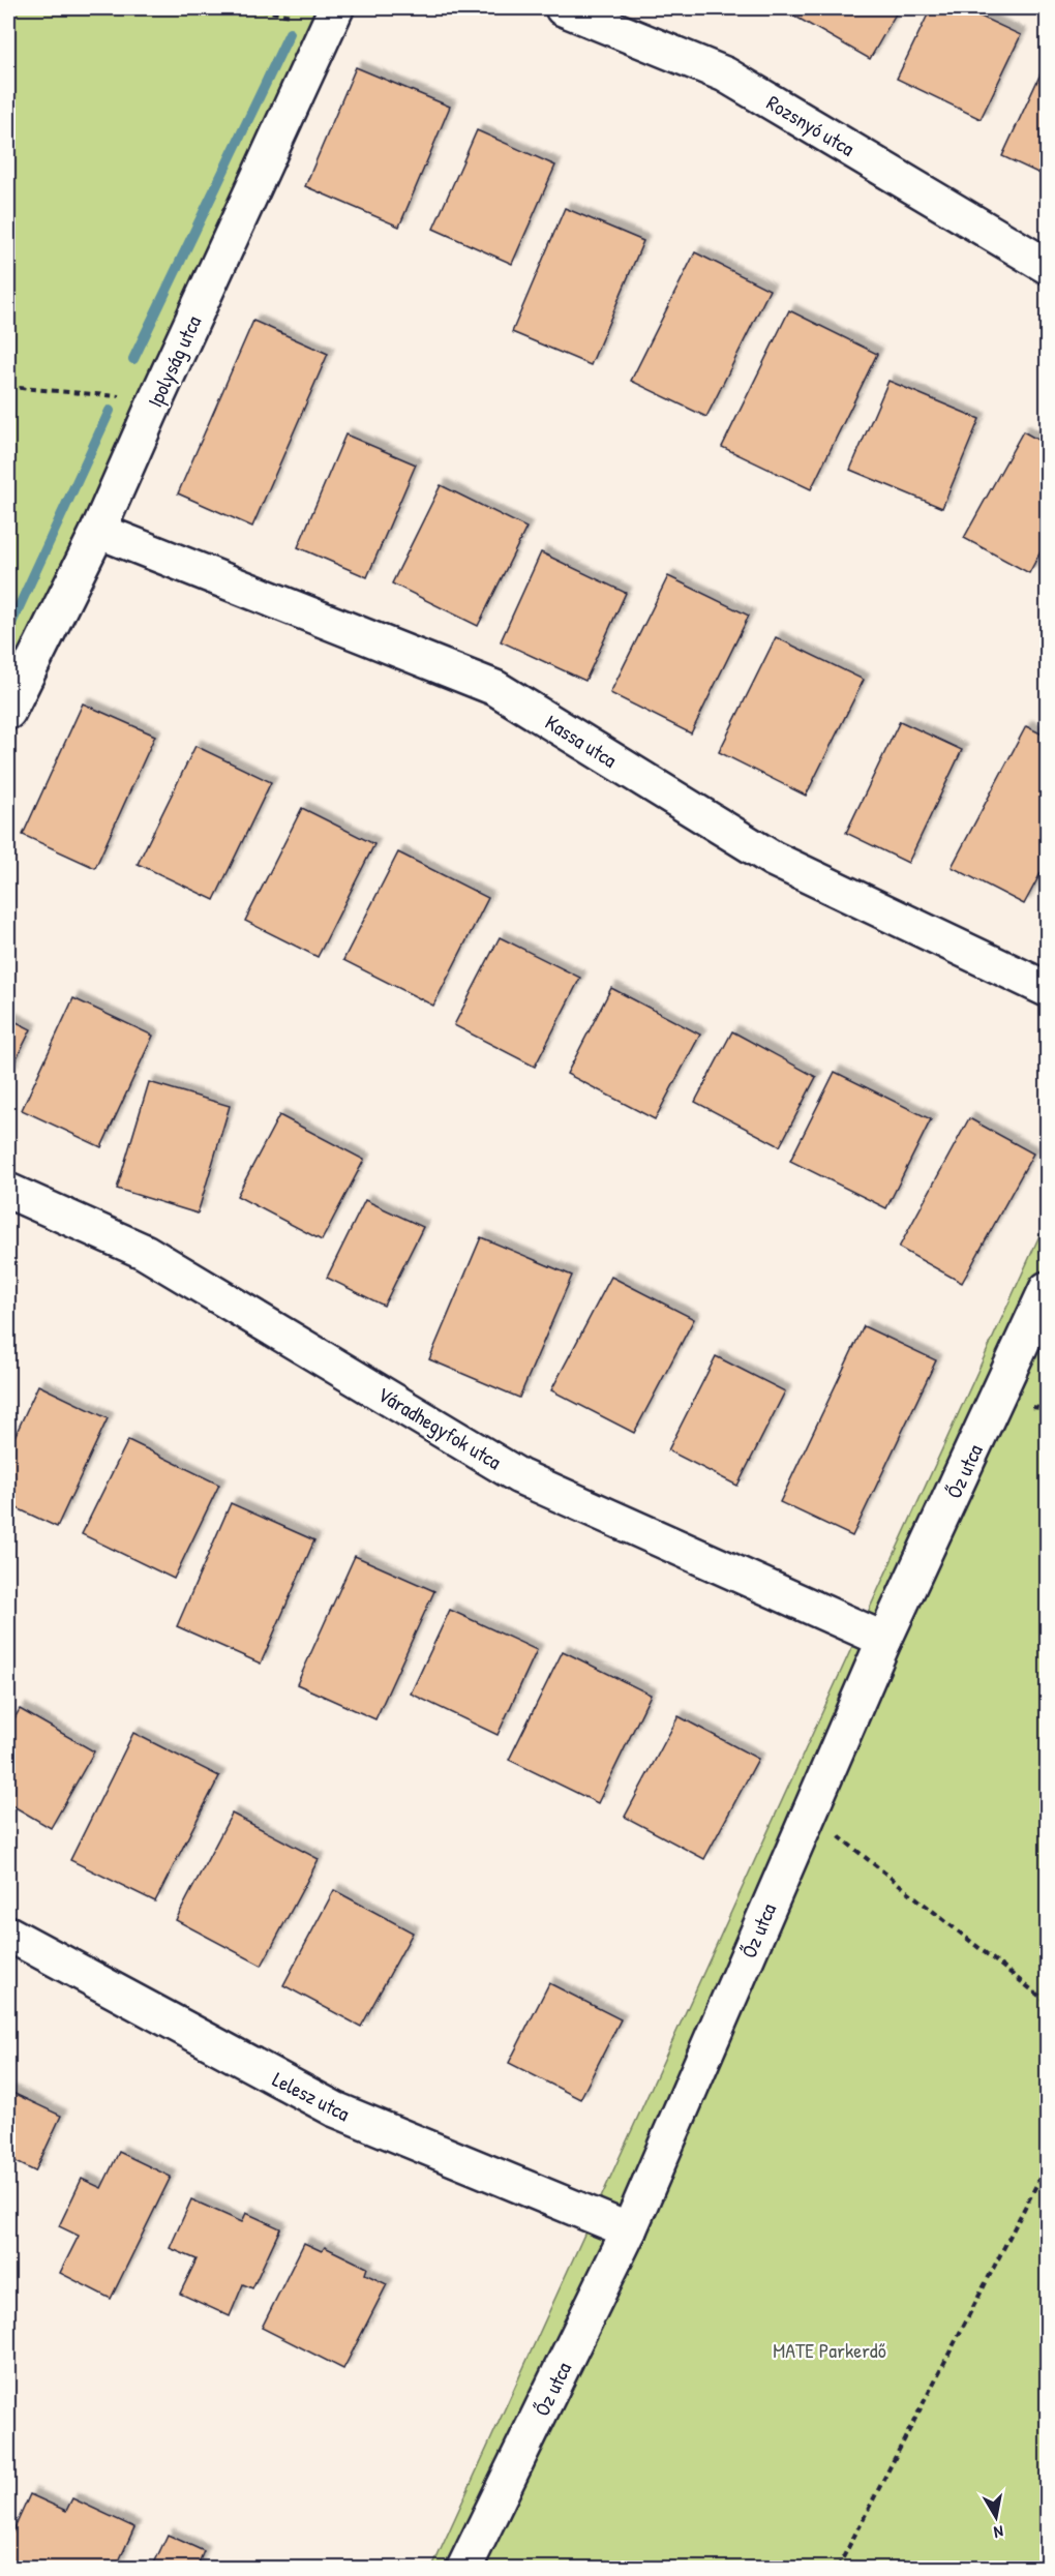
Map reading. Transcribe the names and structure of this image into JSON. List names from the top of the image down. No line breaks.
{"streets":{"street":["Rozsnyó utca","Ipolyság utca","Kassa utca","Váradhegyfok utca","Őz utca","Lelesz utca"]},"crossings":[["Ipolyság utca","Kassa utca"],["Váradhegyfok utca","Őz utca"],["Őz utca","Lelesz utca"]],"parks":["MATE Parkerdő"],"north":"bottom"}
